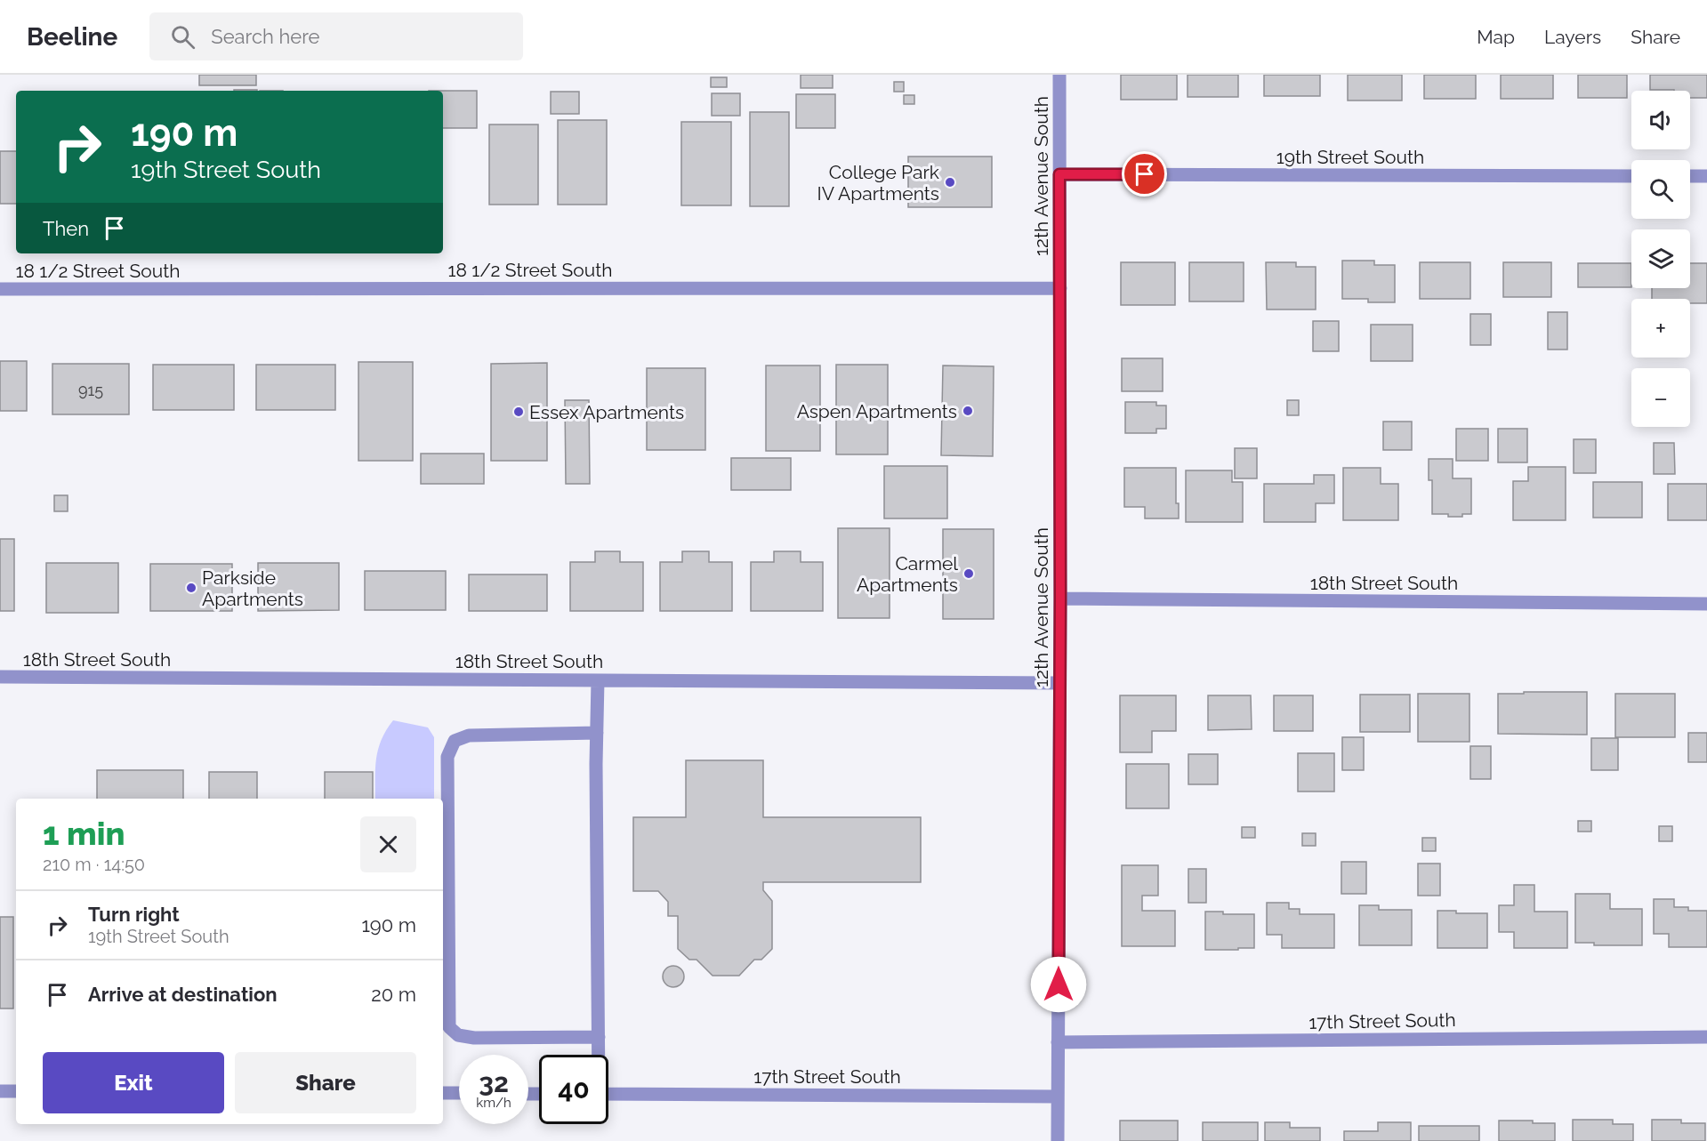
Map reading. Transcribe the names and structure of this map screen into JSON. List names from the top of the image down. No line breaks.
{"streets":{"street":["19th Street South","12th Avenue South","18 1/2 Street South","18th Street South","17th Street South"]},"crossings":[["19th Street South","12th Avenue South"],["12th Avenue South","18 1/2 Street South"],["12th Avenue South","18th Street South"],["12th Avenue South","17th Street South"]],"places":["College Park IV Apartments","Aspen Apartments","Essex Apartments","Carmel Apartments","Parkside Apartments"],"house_numbers":["915"],"page":{"header":"Beeline","search":"Search here","nav":["Map","Layers","Share"],"map_buttons":["+","−"],"turn":["190 m","19th Street South"],"then":"Then","heading":["1 min","210 m · 14:50"],"list":[{"name":"Turn right","note":"19th Street South","value":"190 m"},{"name":"Arrive at destination","value":"20 m"}],"buttons":["Exit","Share"],"speed":"32 km/h","limit":"40"}}
